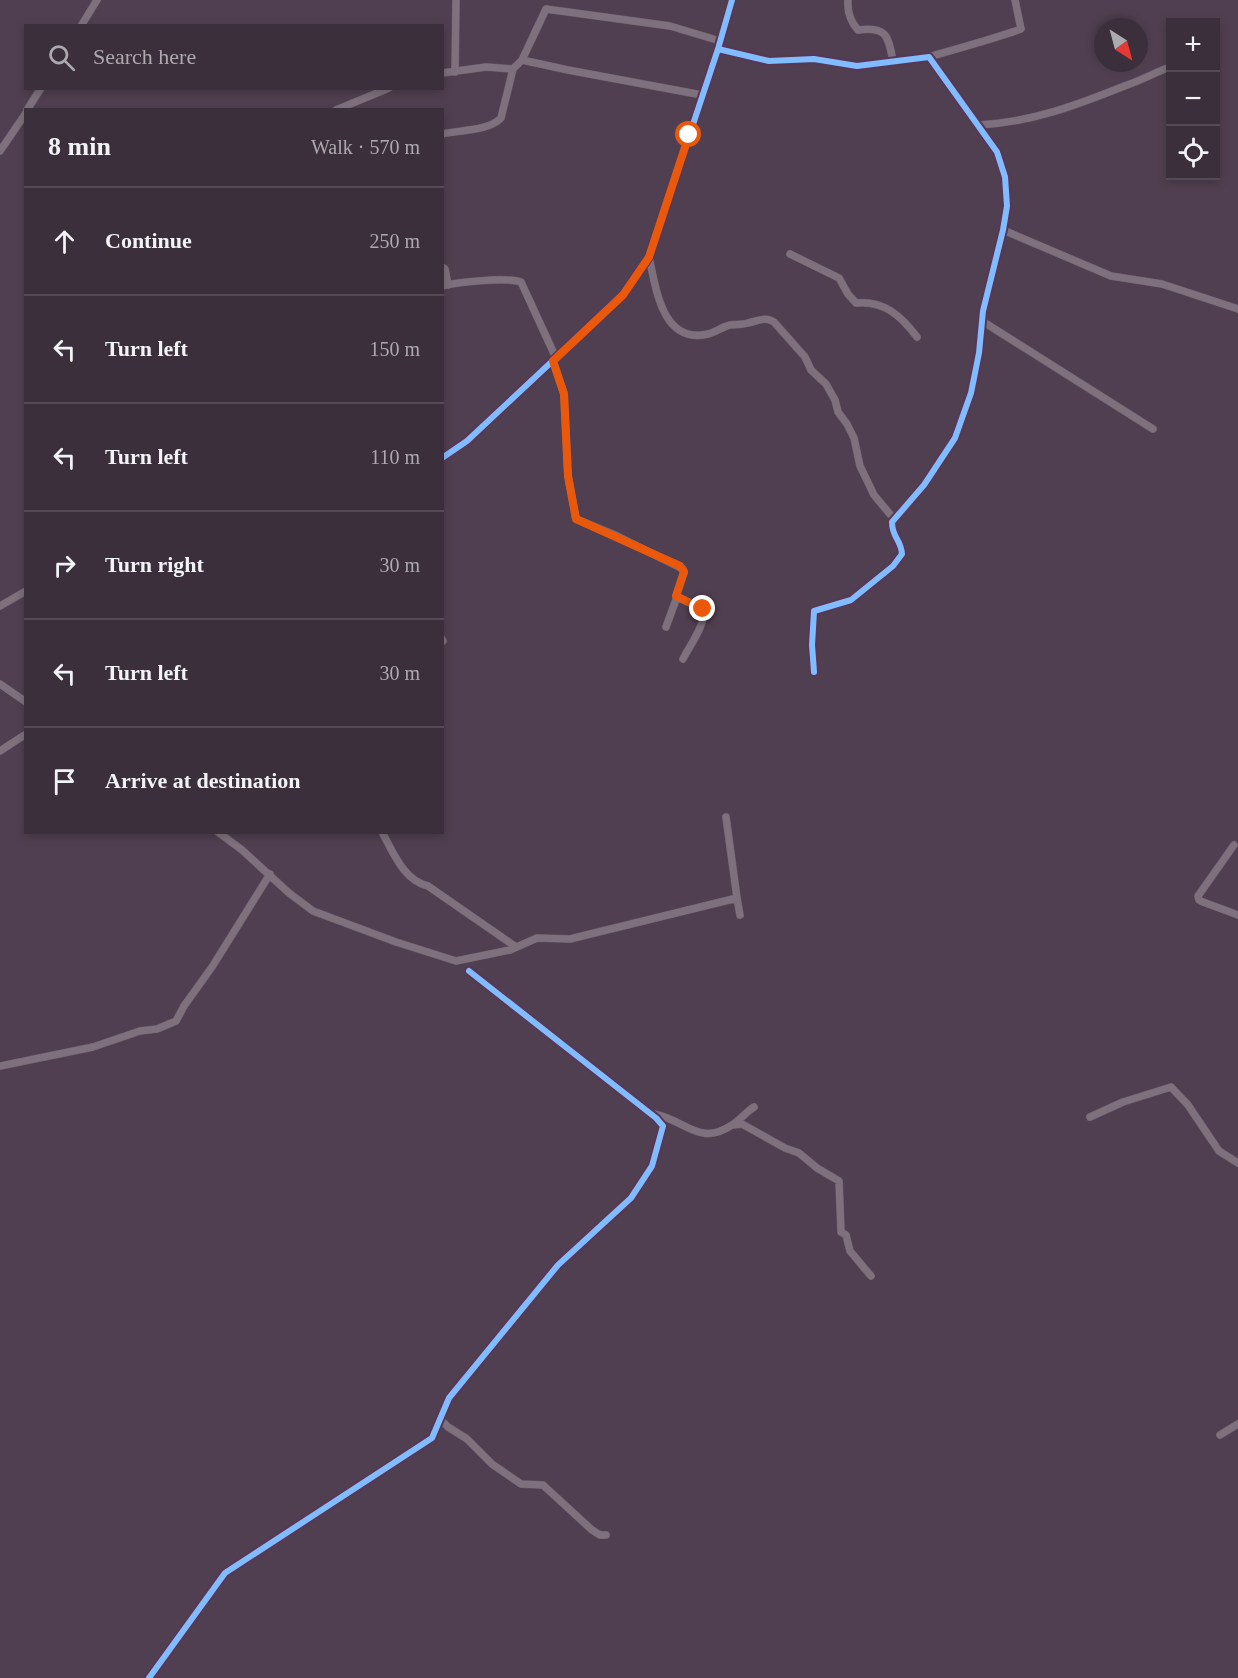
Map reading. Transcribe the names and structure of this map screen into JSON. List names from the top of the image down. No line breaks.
{"north":"bottom right","page":{"map_buttons":["+","−"],"search":"Search here","heading":["8 min","Walk · 570 m"],"list":[["Continue","250 m"],["Turn left","150 m"],["Turn left","110 m"],["Turn right","30 m"],["Turn left","30 m"],"Arrive at destination"]}}
